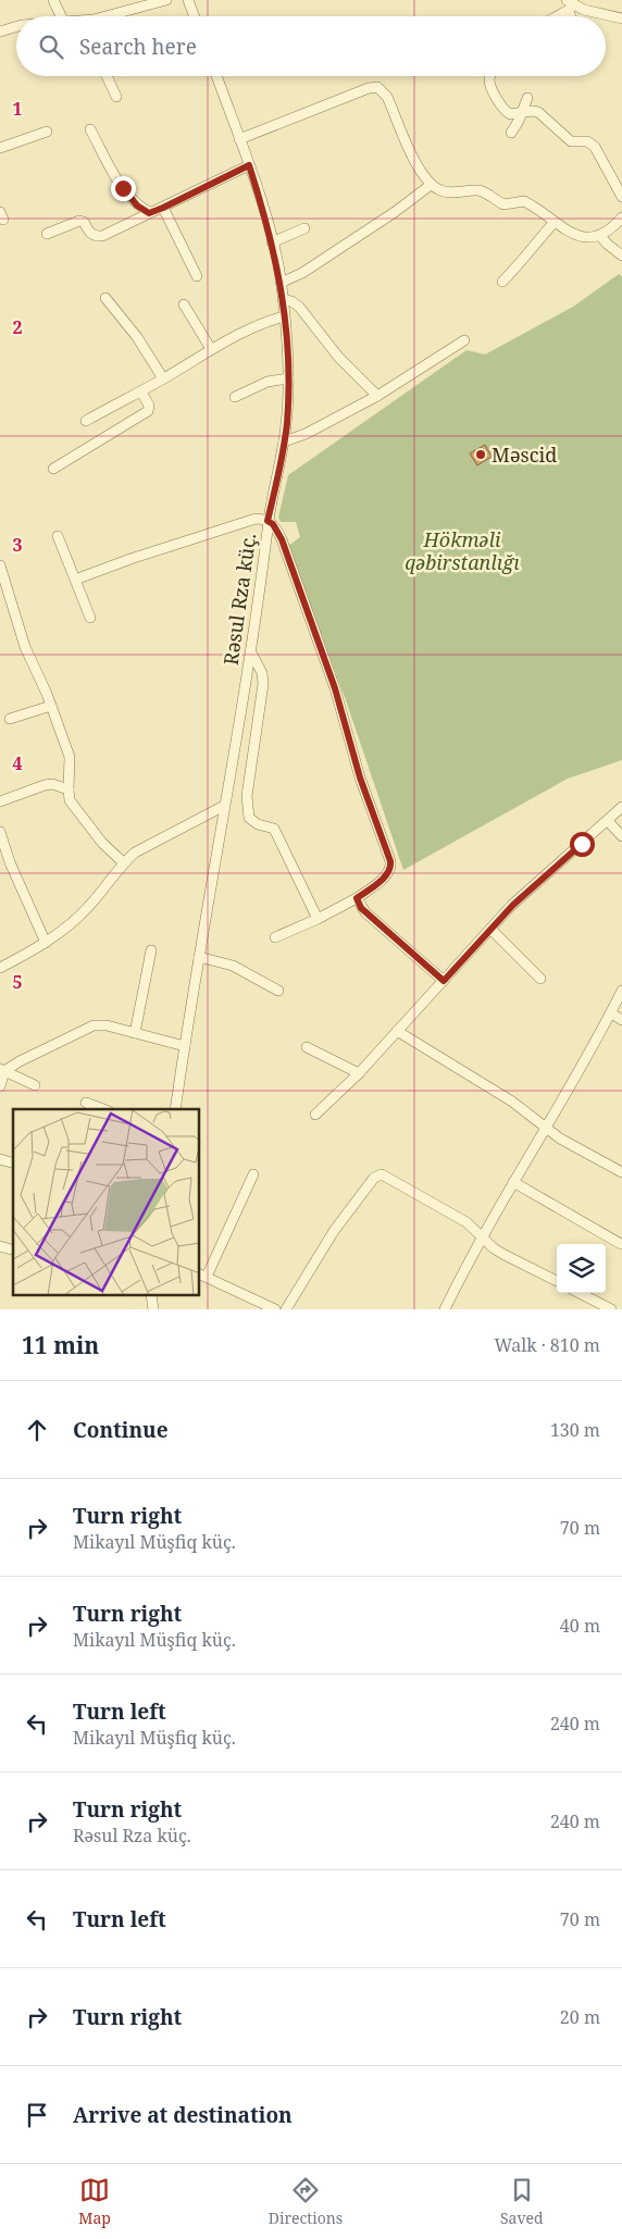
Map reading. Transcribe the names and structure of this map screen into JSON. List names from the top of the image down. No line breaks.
{"streets":{"street":["Rəsul Rza küç."]},"parks":["Hökməli qəbirstanlığı"],"places":["Məscid"],"page":{"search":"Search here","heading":["11 min","Walk · 810 m"],"list":[["Continue","130 m"],["Turn right","Mikayıl Müşfiq küç.","70 m"],["Turn right","Mikayıl Müşfiq küç.","40 m"],["Turn left","Mikayıl Müşfiq küç.","240 m"],["Turn right","Rəsul Rza küç.","240 m"],["Turn left","70 m"],["Turn right","20 m"],"Arrive at destination"],"nav":["Map","Directions","Saved"]},"grid":{"rows":["1","2","3","4","5"]}}
